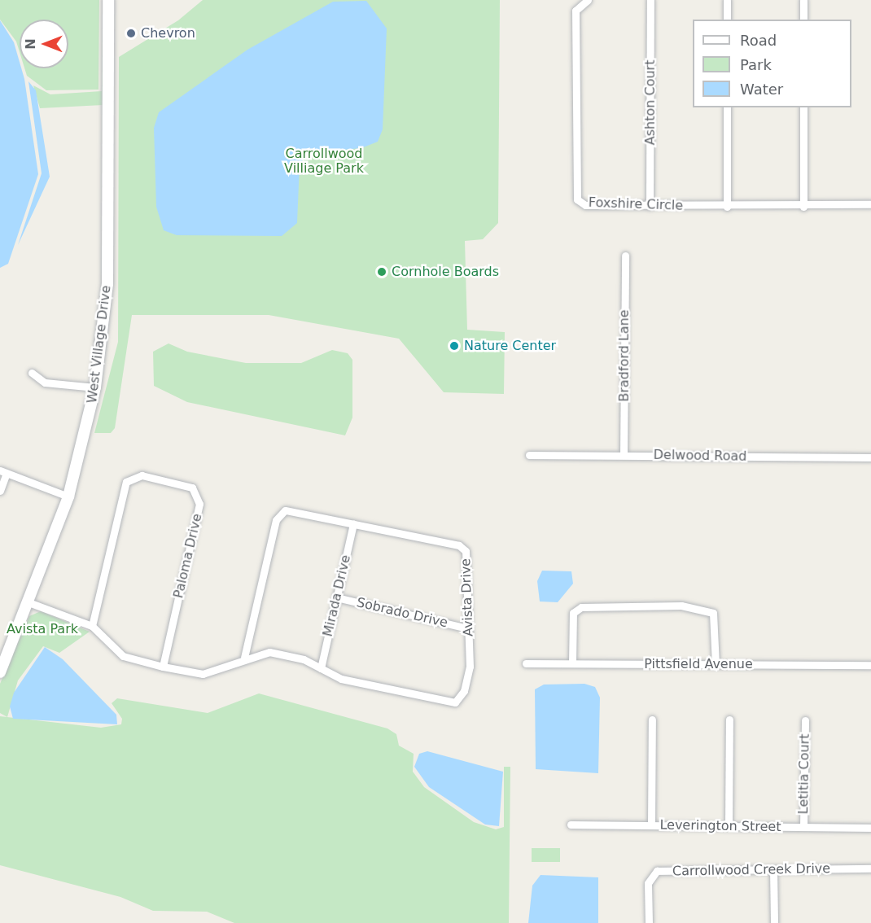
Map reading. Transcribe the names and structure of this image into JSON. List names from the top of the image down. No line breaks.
{"streets":{"street":["Ashton Court","Foxshire Circle","West Village Drive","Bradford Lane","Delwood Road","Paloma Drive","Mirada Drive","Avista Drive","Sobrado Drive","Pittsfield Avenue","Letitia Court","Leverington Street","Carrollwood Creek Drive"]},"crossings":[["Ashton Court","Foxshire Circle"],["West Village Drive","Avista Drive"],["Bradford Lane","Delwood Road"],["Paloma Drive","Avista Drive"],["Mirada Drive","Avista Drive"],["Mirada Drive","Sobrado Drive"],["Avista Drive","Sobrado Drive"],["Letitia Court","Leverington Street"]],"parks":["Carrollwood Villiage Park","Avista Park"],"places":["Chevron","Cornhole Boards","Nature Center"],"legend":["Road","Park","Water"],"north":"left"}
